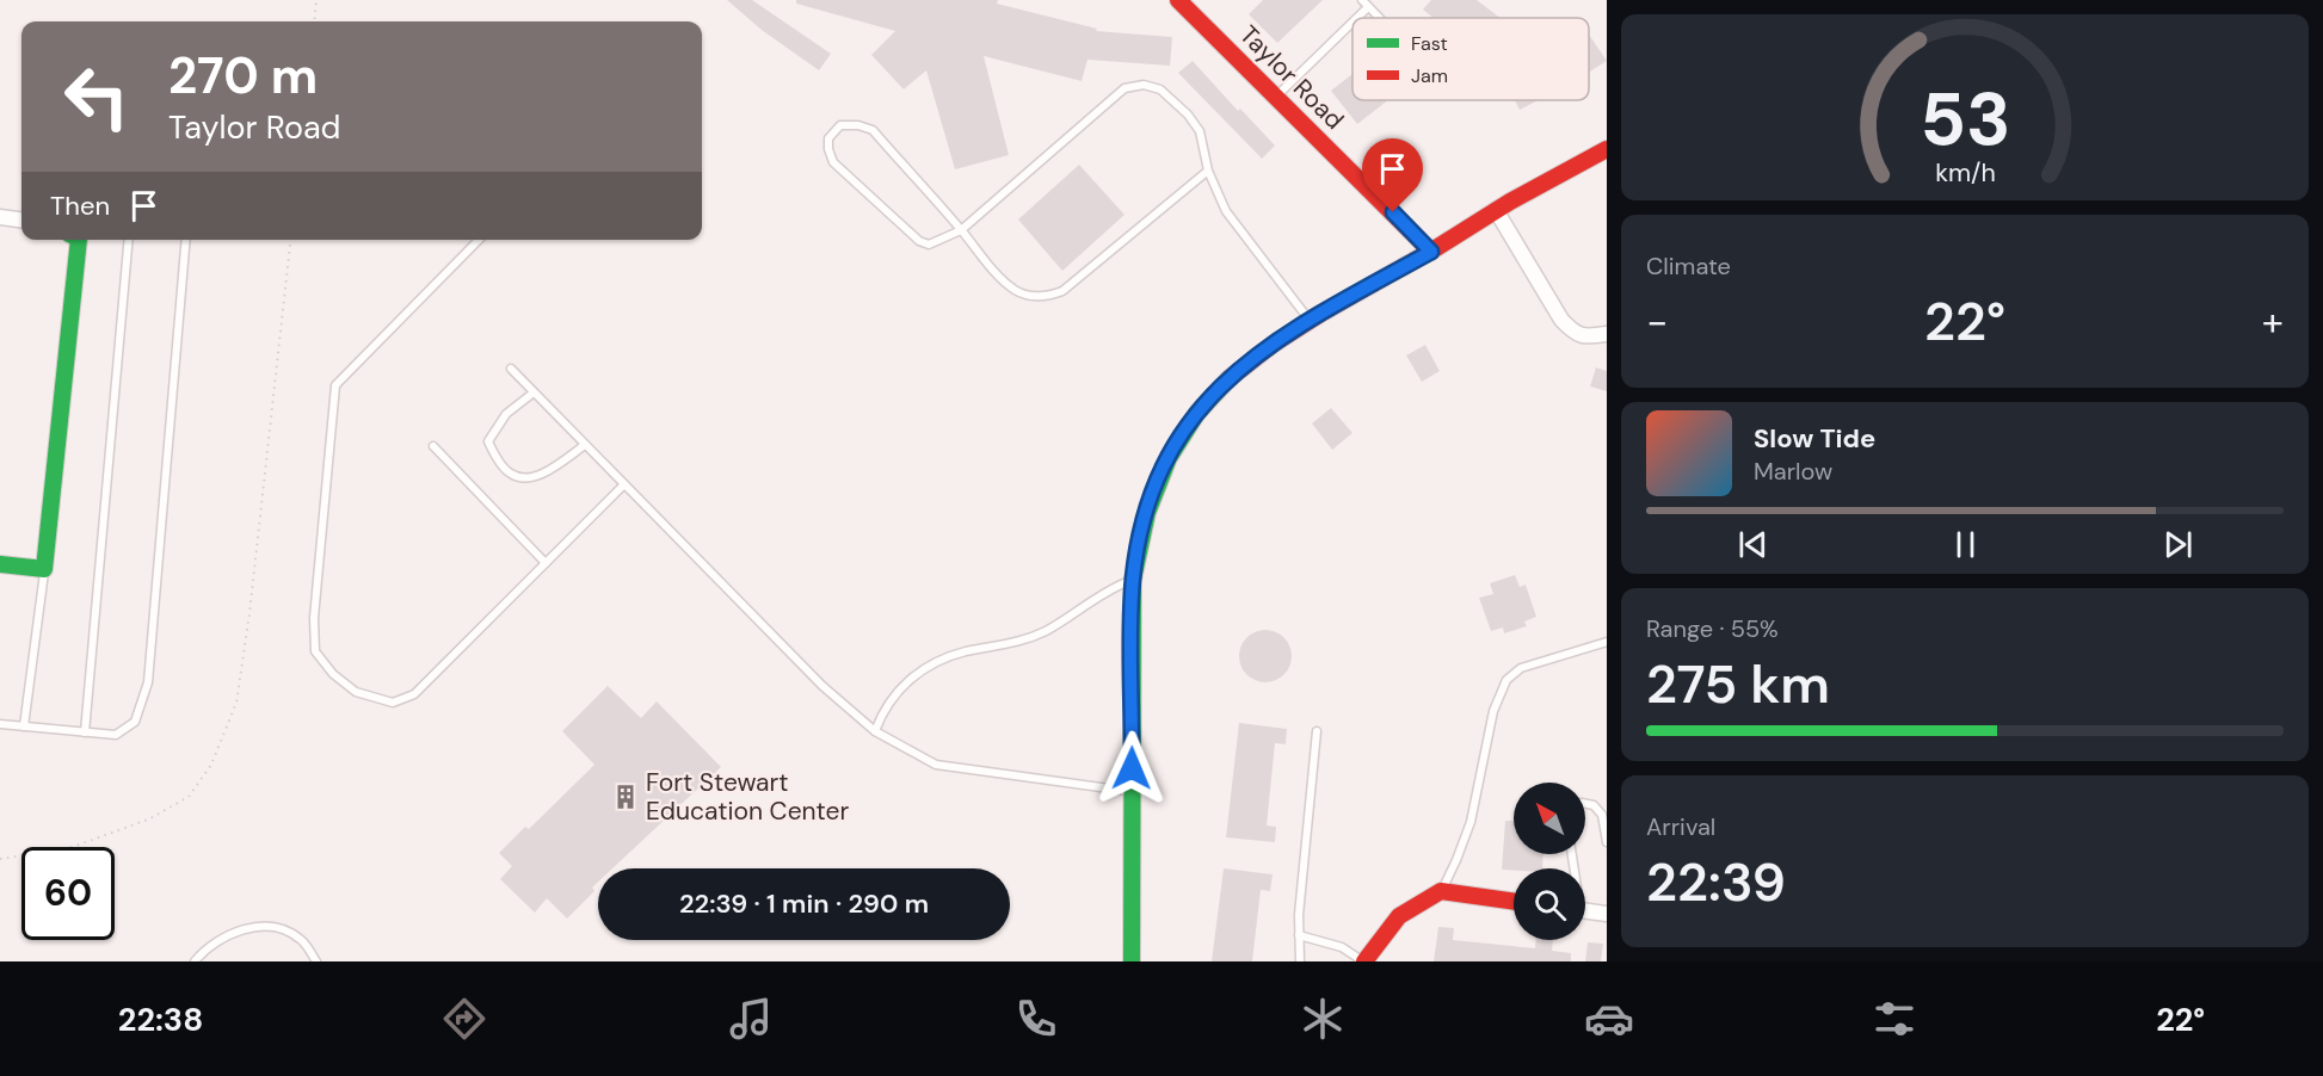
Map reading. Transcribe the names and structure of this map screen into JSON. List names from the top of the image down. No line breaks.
{"streets":{"main road":["Taylor Road"]},"places":{"building":["Fort Stewart Education Center"]},"legend":["Fast","Jam"],"north":"top left","page":{"turn":["270 m","Taylor Road"],"then":"Then","tile":["Climate",["Range · 55%","275 km"],["Arrival","22:39"]],"heat":["−","22°","+"],"song":["Slow Tide","Marlow"],"limit":"60","trip":"22:39 · 1 min · 290 m","tabs":["22:38","22°"],"gauge":["53","km/h"]}}
